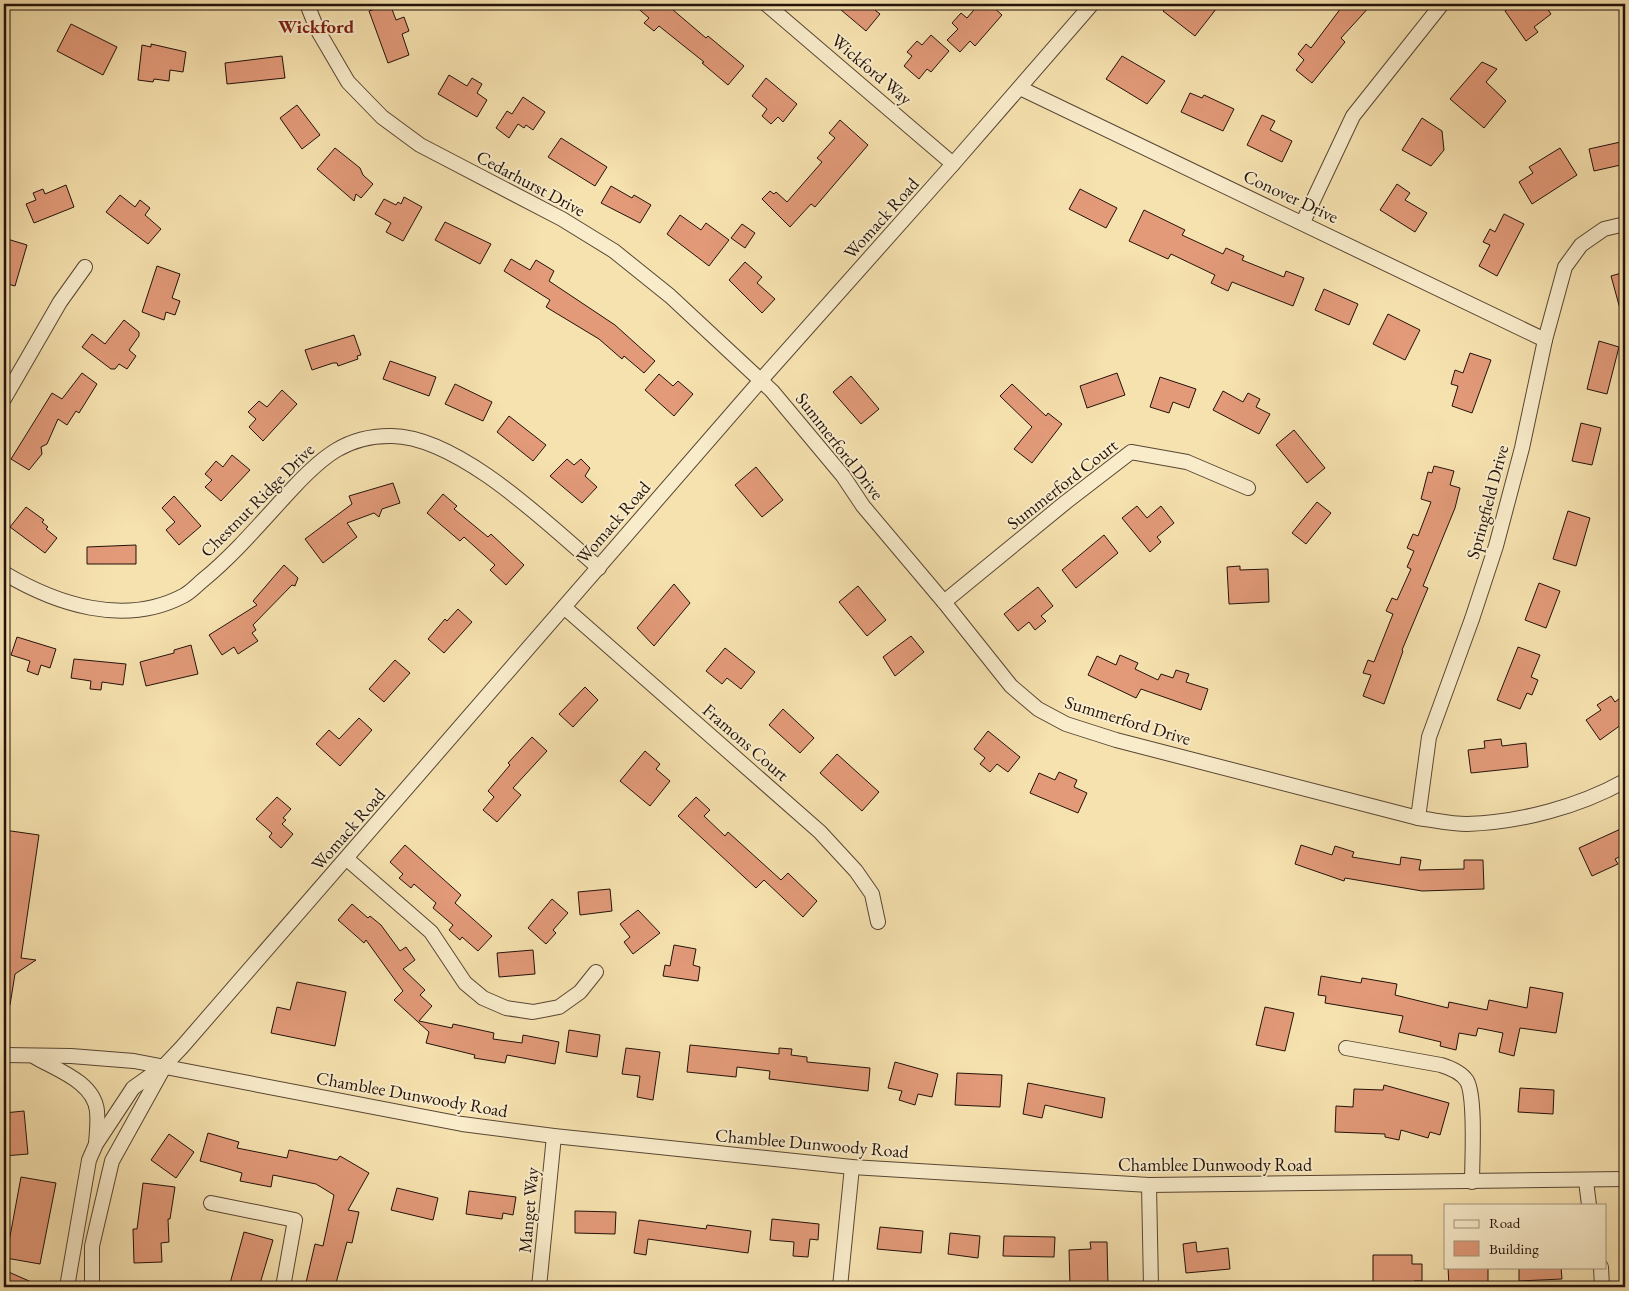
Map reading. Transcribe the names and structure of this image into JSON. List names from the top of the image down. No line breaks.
{"streets":{"street":["Wickford Way","Cedarhurst Drive","Conover Drive","Womack Road","Summerford Drive","Summerford Court","Chestnut Ridge Drive","Springfield Drive","Framons Court","Chamblee Dunwoody Road","Manget Way"]},"crossings":[["Wickford Way","Womack Road"],["Cedarhurst Drive","Womack Road"],["Cedarhurst Drive","Summerford Drive"],["Conover Drive","Womack Road"],["Conover Drive","Springfield Drive"],["Womack Road","Summerford Drive"],["Womack Road","Chestnut Ridge Drive"],["Womack Road","Framons Court"],["Womack Road","Chamblee Dunwoody Road"],["Summerford Drive","Summerford Court"],["Summerford Drive","Springfield Drive"],["Chamblee Dunwoody Road","Manget Way"]],"districts":["Wickford"],"legend":["Road","Building"]}
